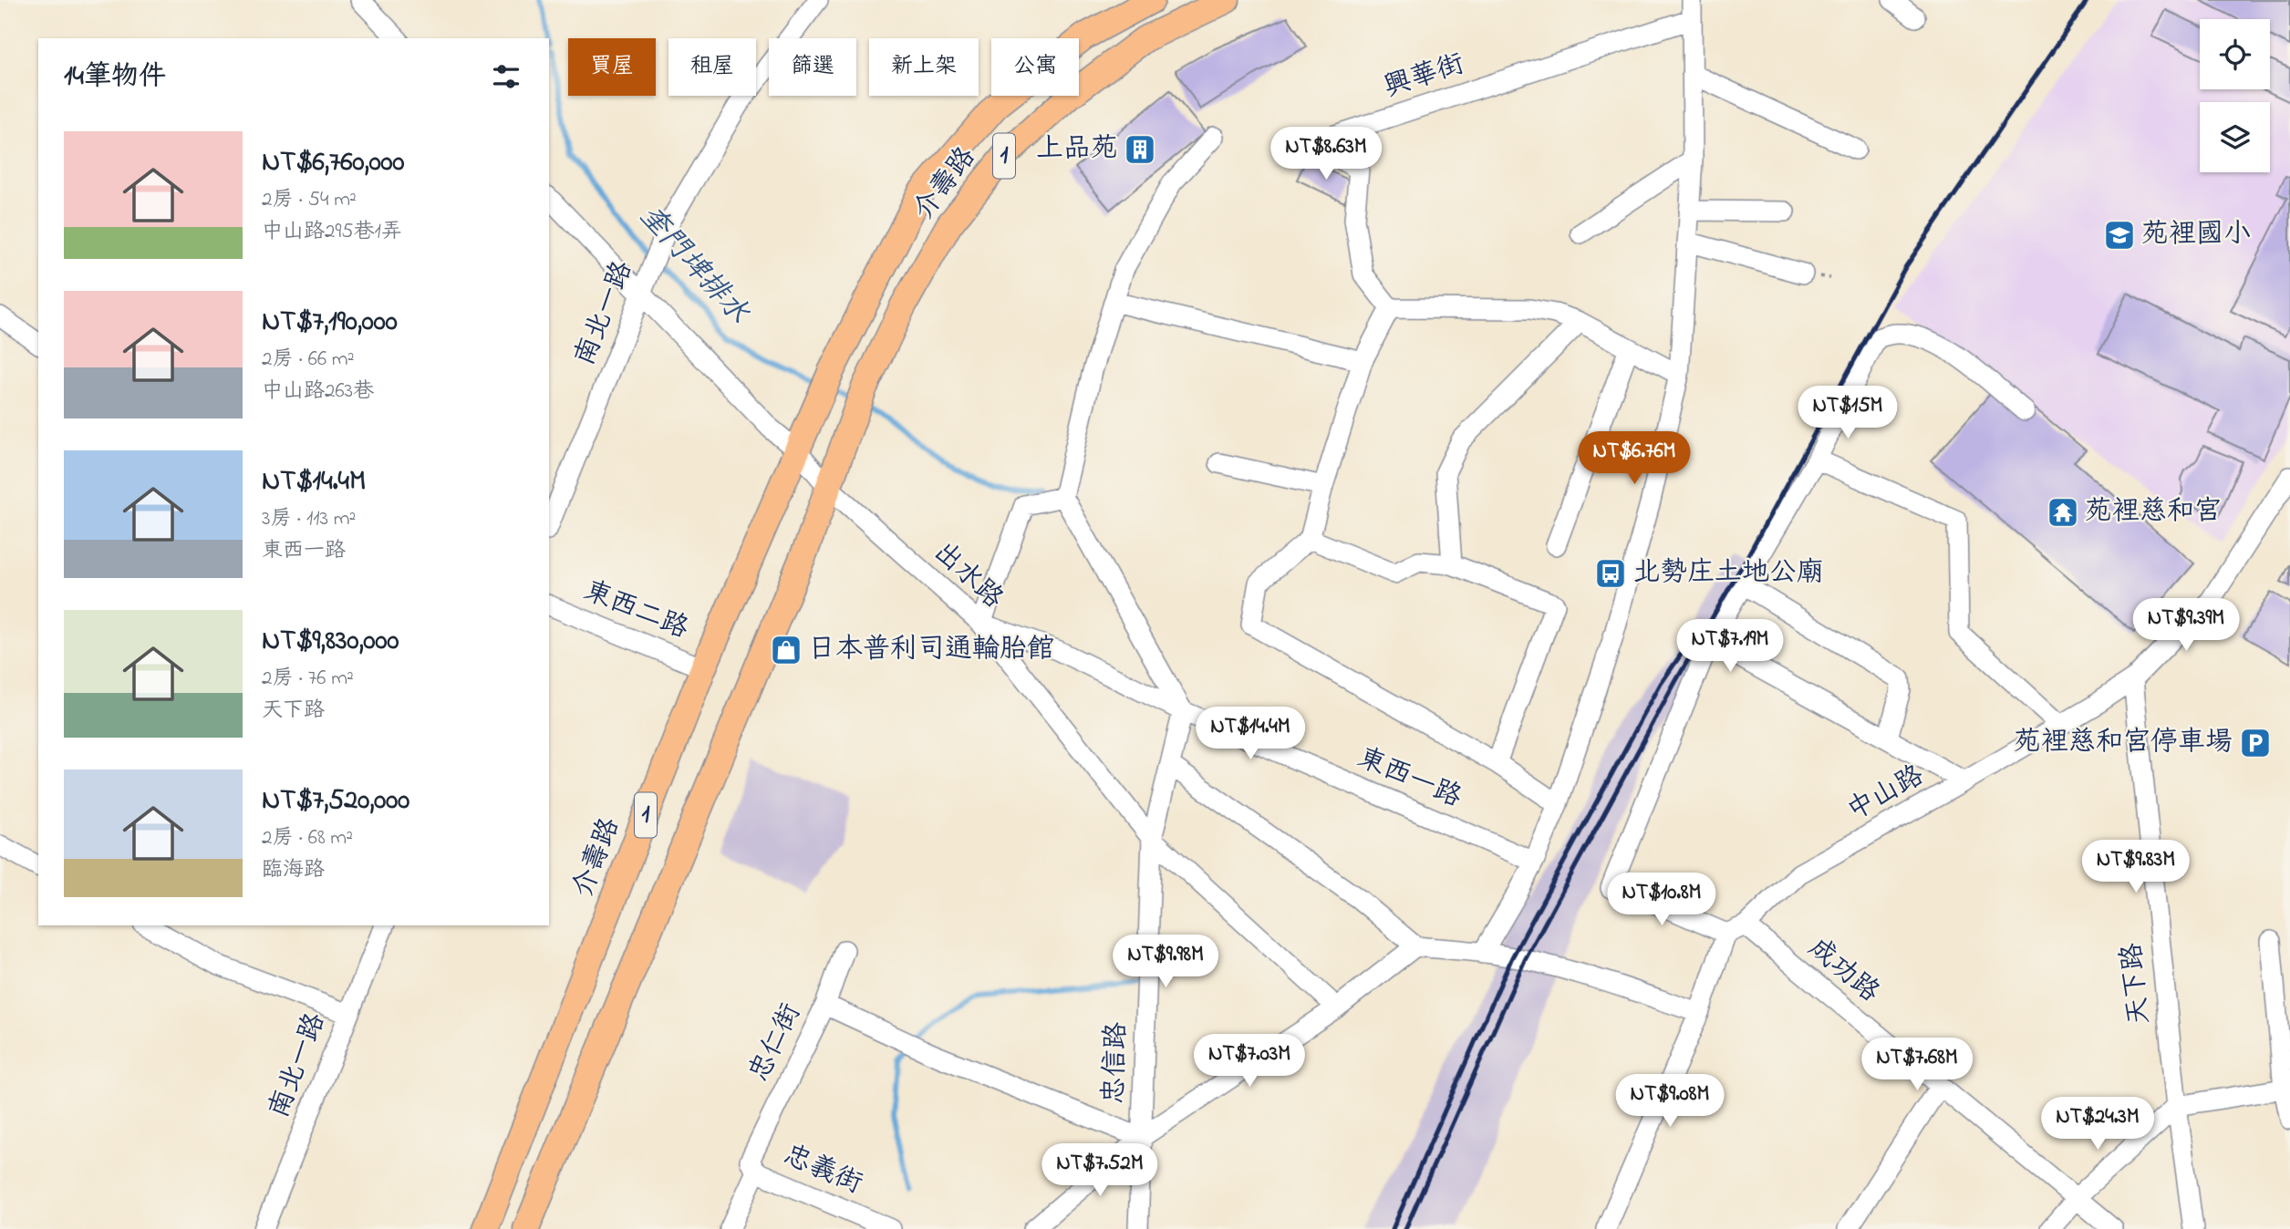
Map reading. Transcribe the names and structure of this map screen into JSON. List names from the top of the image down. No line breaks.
{"streets":{"main road":["1","介壽路"],"street":["興華街","南北一路","出水路","東西二路","東西一路","中山路","成功路","天下路","忠仁街","忠信路","忠義街"]},"crossings":[["1","介壽路"],["1","出水路"],["介壽路","出水路"],["介壽路","東西二路"],["南北一路","出水路"],["出水路","東西一路"],["出水路","忠信路"],["東西一路","忠信路"],["中山路","成功路"],["中山路","天下路"],["忠仁街","忠信路"],["忠仁街","忠義街"]],"water":["奎門埤排水"],"places":{"building":["上品苑"],"school or university":["苑裡國小"],"temple":["苑裡慈和宮"],"bus stop":["北勢庄土地公廟"],"shop":["日本普利司通輪胎館"],"parking":["苑裡慈和宮停車場"]},"page":{"chip":["買屋","租屋","篩選","新上架","公寓"],"heading":"14筆物件","list":[{"name":"NT$6,760,000","note":"2房 · 54 m² · 中山路295巷1弄"},{"name":"NT$7,190,000","note":"2房 · 66 m² · 中山路263巷"},{"name":"NT$14.4M","note":"3房 · 113 m² · 東西一路"},{"name":"NT$9,830,000","note":"2房 · 76 m² · 天下路"},{"name":"NT$7,520,000","note":"2房 · 68 m² · 臨海路"}],"price":["NT$8.63M","NT$15M","NT$6.76M","NT$9.39M","NT$7.19M","NT$14.4M","NT$9.83M","NT$10.8M","NT$9.98M","NT$7.03M","NT$7.68M","NT$9.08M","NT$24.3M","NT$7.52M"]}}
